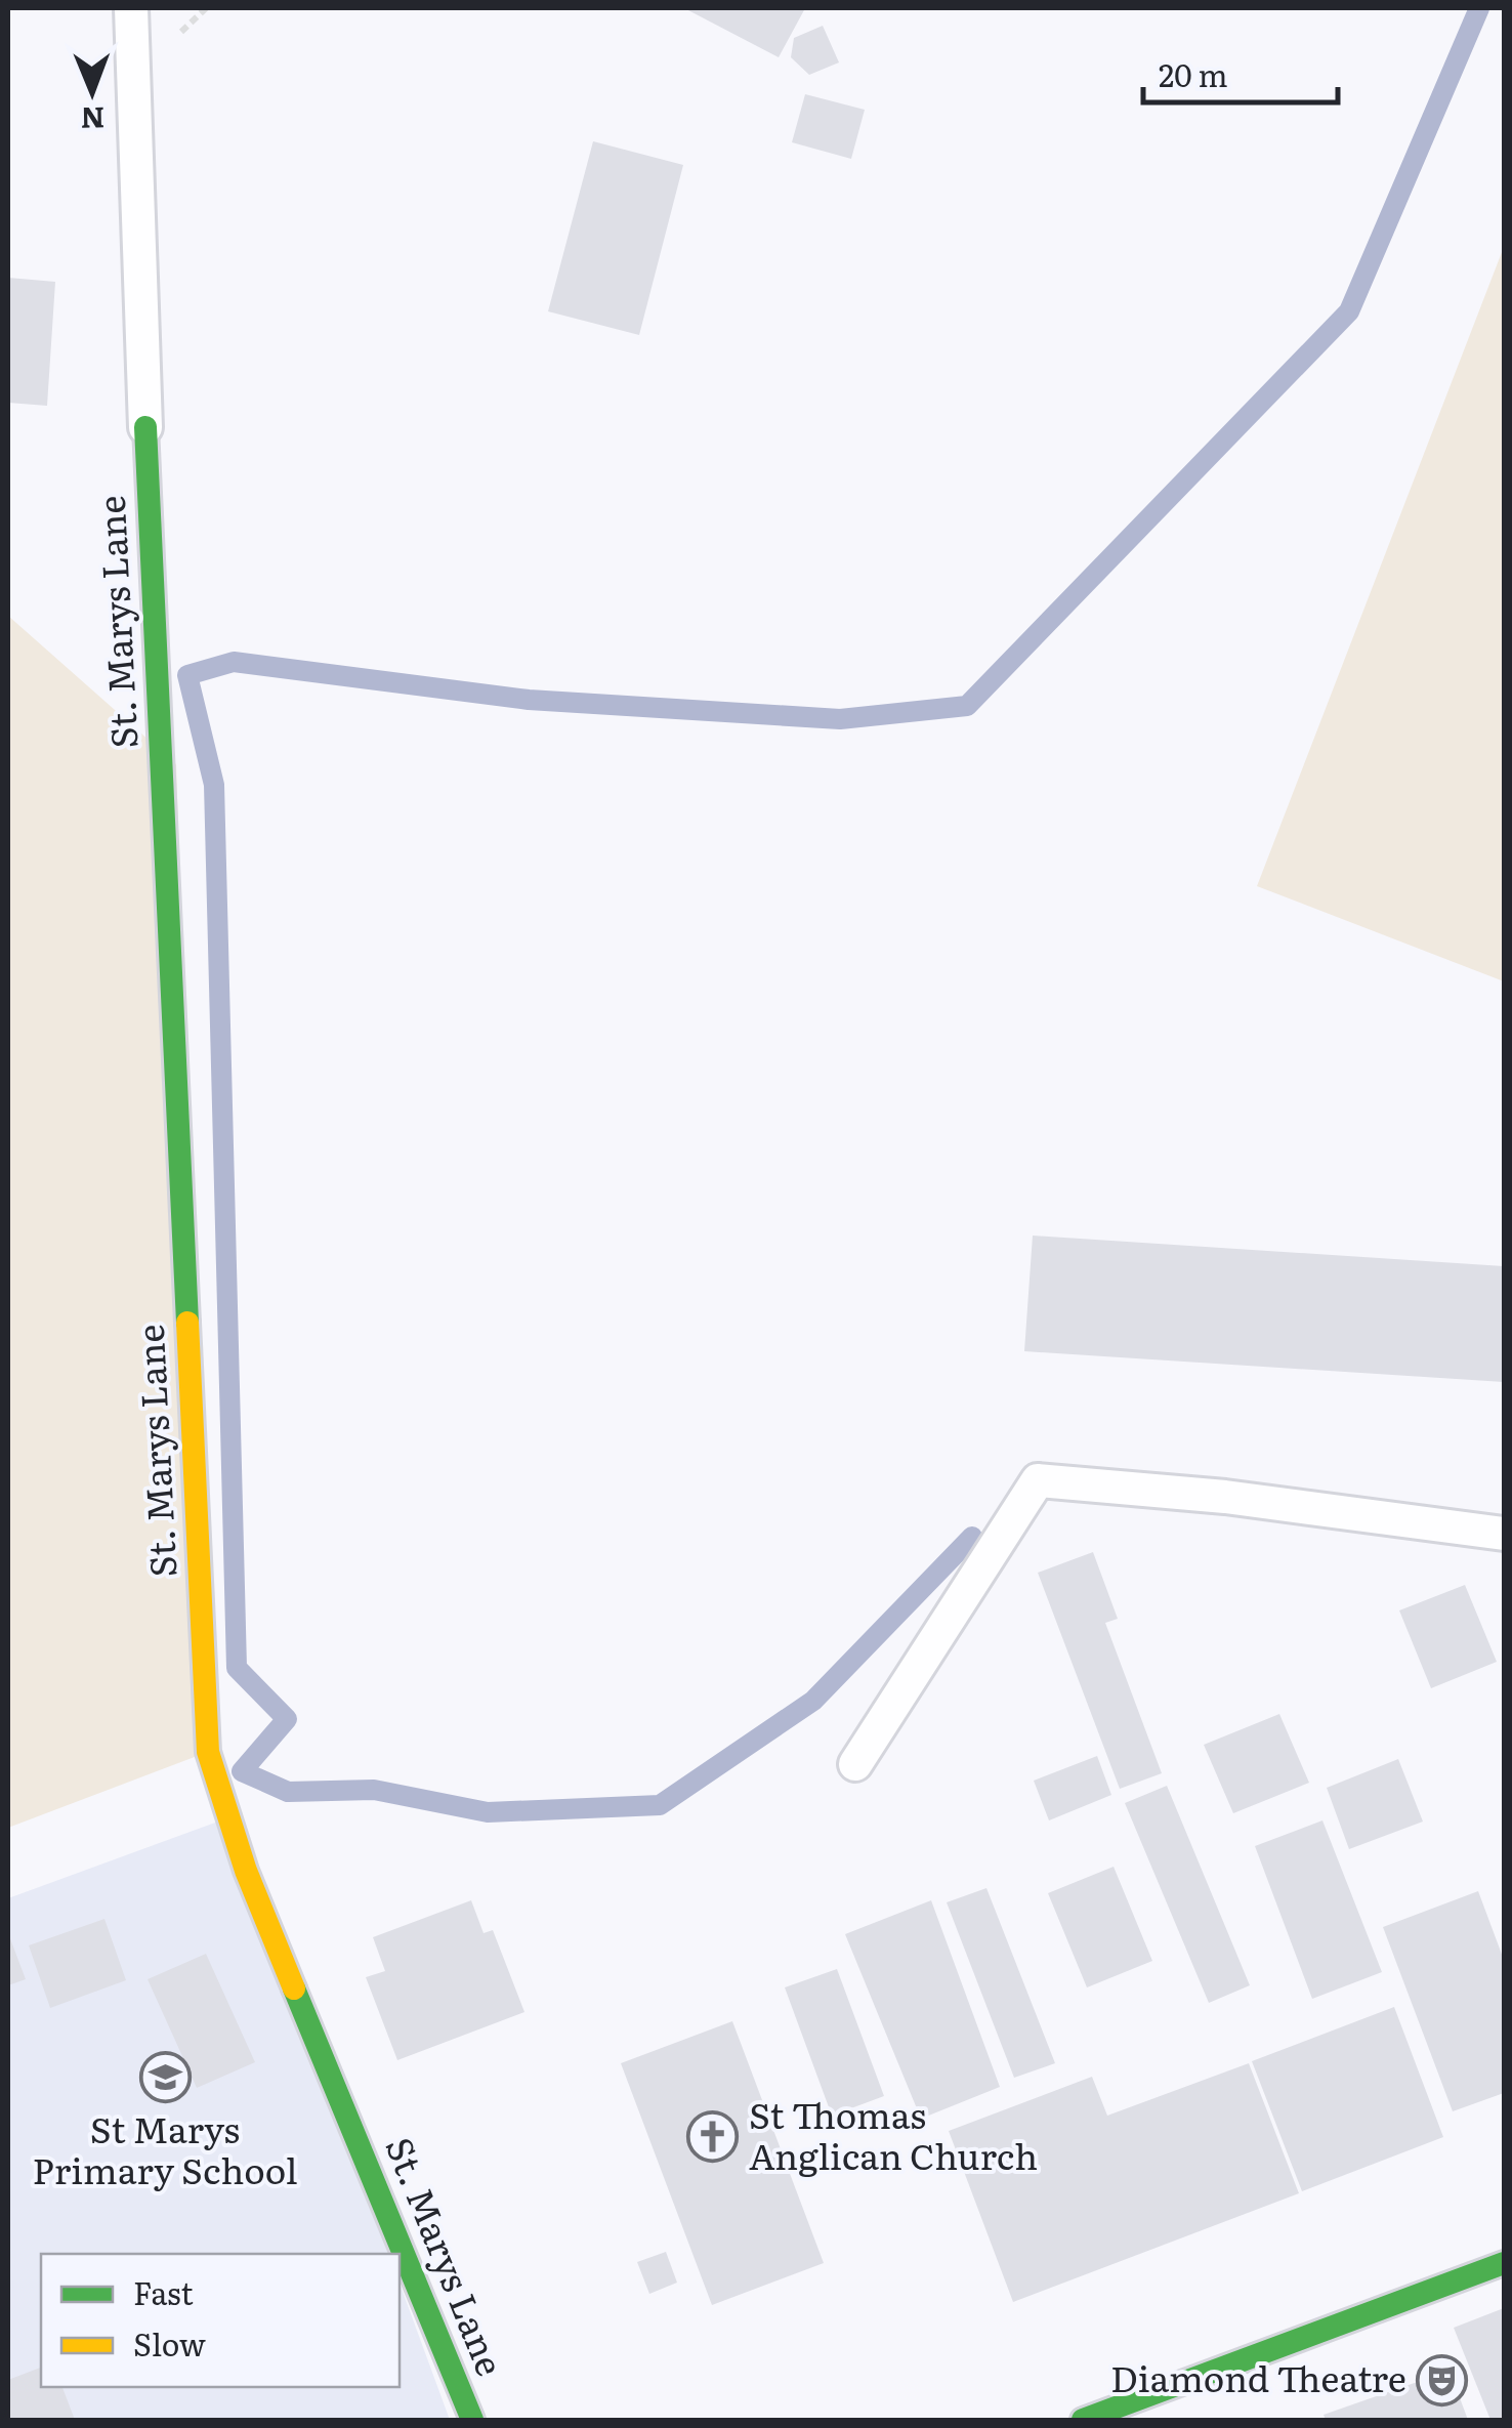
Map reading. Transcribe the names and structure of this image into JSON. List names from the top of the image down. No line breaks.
{"streets":{"street":["St. Marys Lane"]},"places":{"school or university":["St Marys Primary School"],"church":["St Thomas Anglican Church"],"theatre":["Diamond Theatre"]},"legend":["Fast","Slow"],"scale_bar":"20 m","north":"bottom"}
